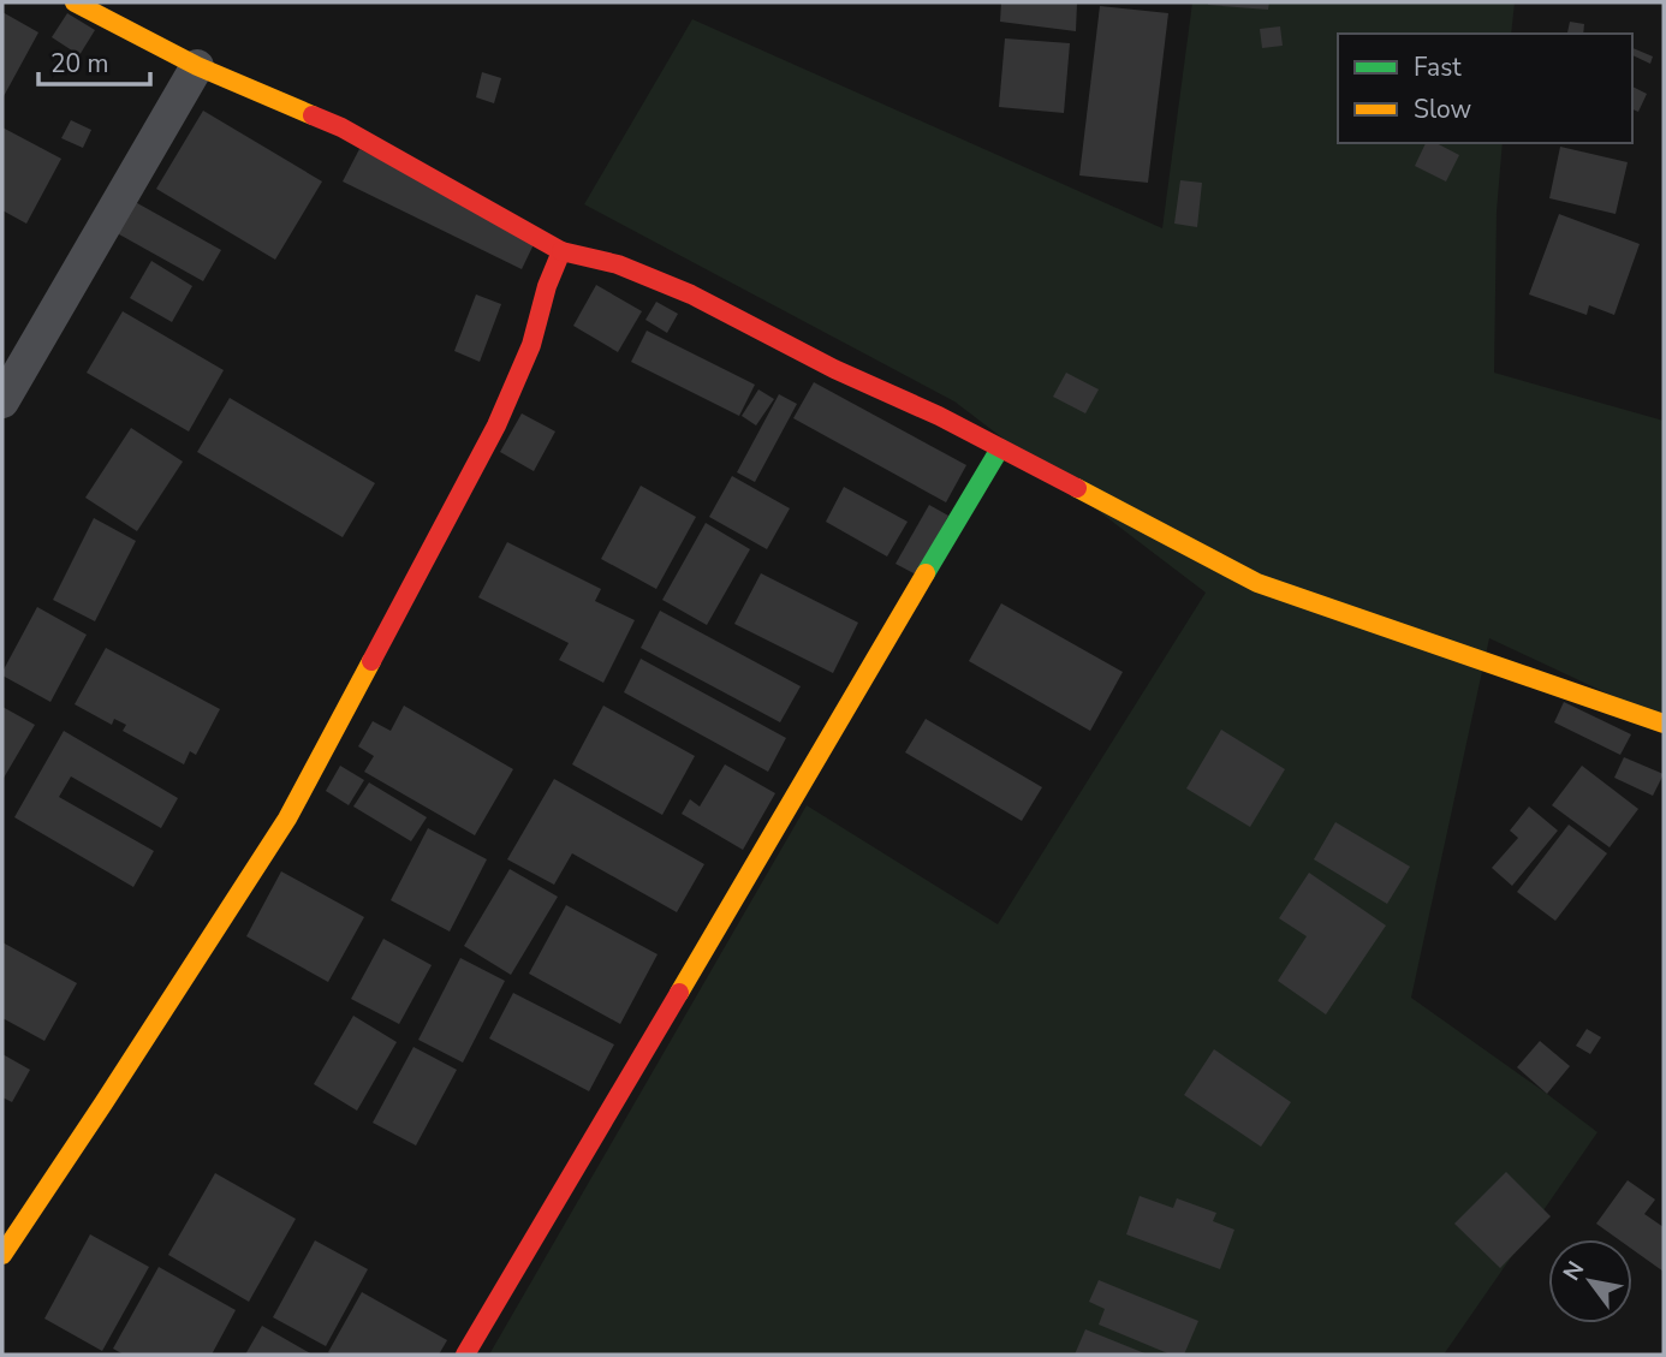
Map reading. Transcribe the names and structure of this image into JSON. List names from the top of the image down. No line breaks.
{"legend":["Fast","Slow"],"scale_bar":"20 m","north":"top left"}
